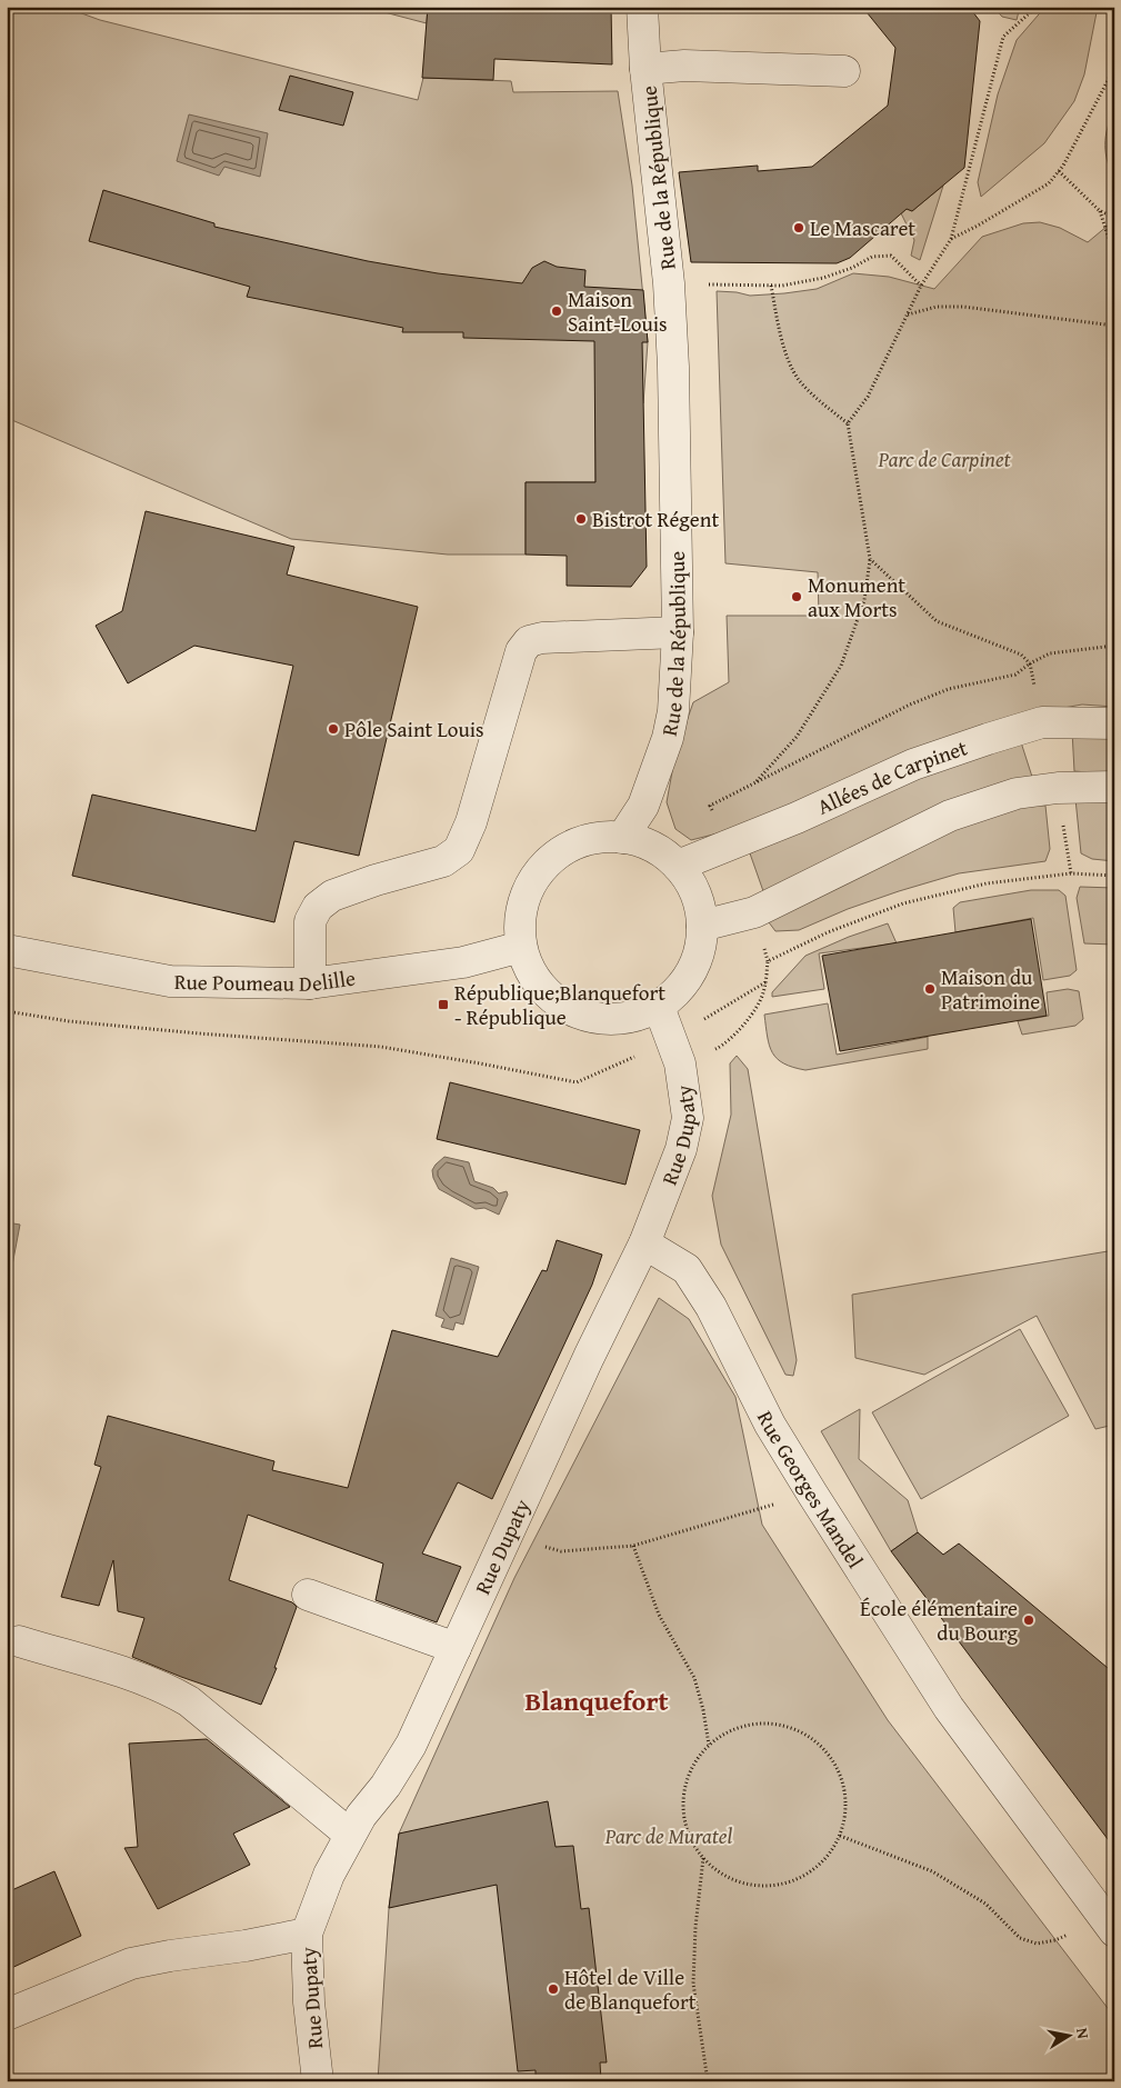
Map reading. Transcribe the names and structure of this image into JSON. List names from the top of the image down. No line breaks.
{"streets":{"street":["Rue de la République","Allées de Carpinet","Rue Poumeau Delille","Rue Dupaty","Rue Georges Mandel"]},"crossings":[["Rue de la République","Allées de Carpinet"],["Rue de la République","Rue Poumeau Delille"],["Rue de la République","Rue Dupaty"],["Allées de Carpinet","Rue Poumeau Delille"],["Allées de Carpinet","Rue Dupaty"],["Rue Poumeau Delille","Rue Dupaty"],["Rue Dupaty","Rue Georges Mandel"]],"districts":["Blanquefort"],"parks":["Parc de Carpinet","Parc de Muratel"],"places":{"other":["Le Mascaret","Maison Saint-Louis","Bistrot Régent","Monument aux Morts","Pôle Saint Louis","Maison du Patrimoine","École élémentaire du Bourg","Hôtel de Ville de Blanquefort"],"transit":["République;Blanquefort - République"]},"north":"right"}
